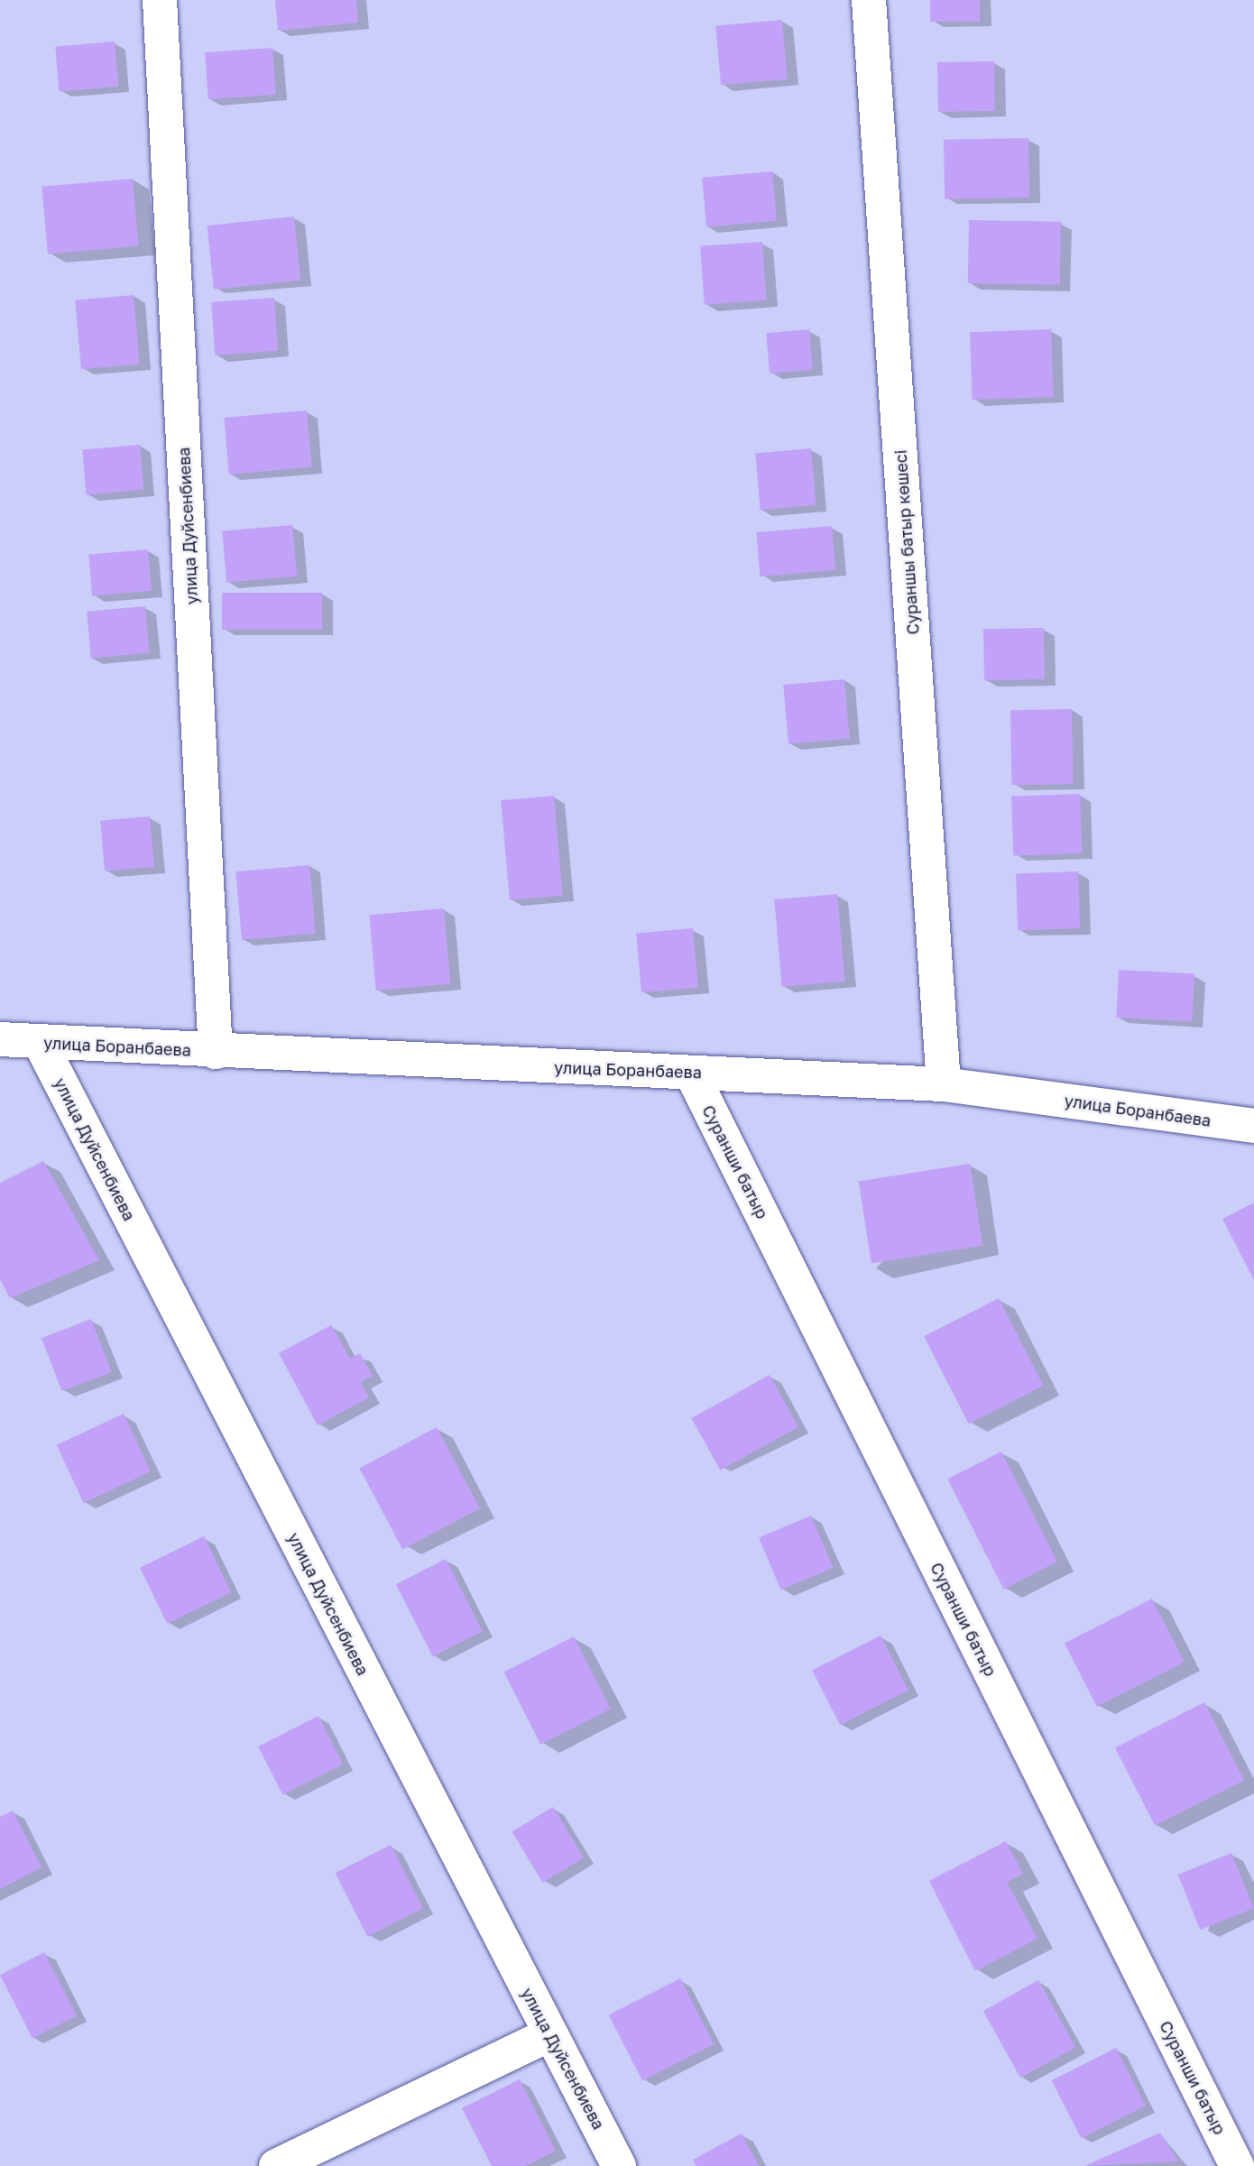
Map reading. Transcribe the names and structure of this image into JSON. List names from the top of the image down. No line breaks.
{"streets":{"street":["улица Дуйсенбиева","Сураншы батыр көшесі","улица Боранбаева","Суранши батыр"]},"crossings":[["улица Дуйсенбиева","улица Боранбаева"],["Сураншы батыр көшесі","улица Боранбаева"],["улица Боранбаева","Суранши батыр"]]}
